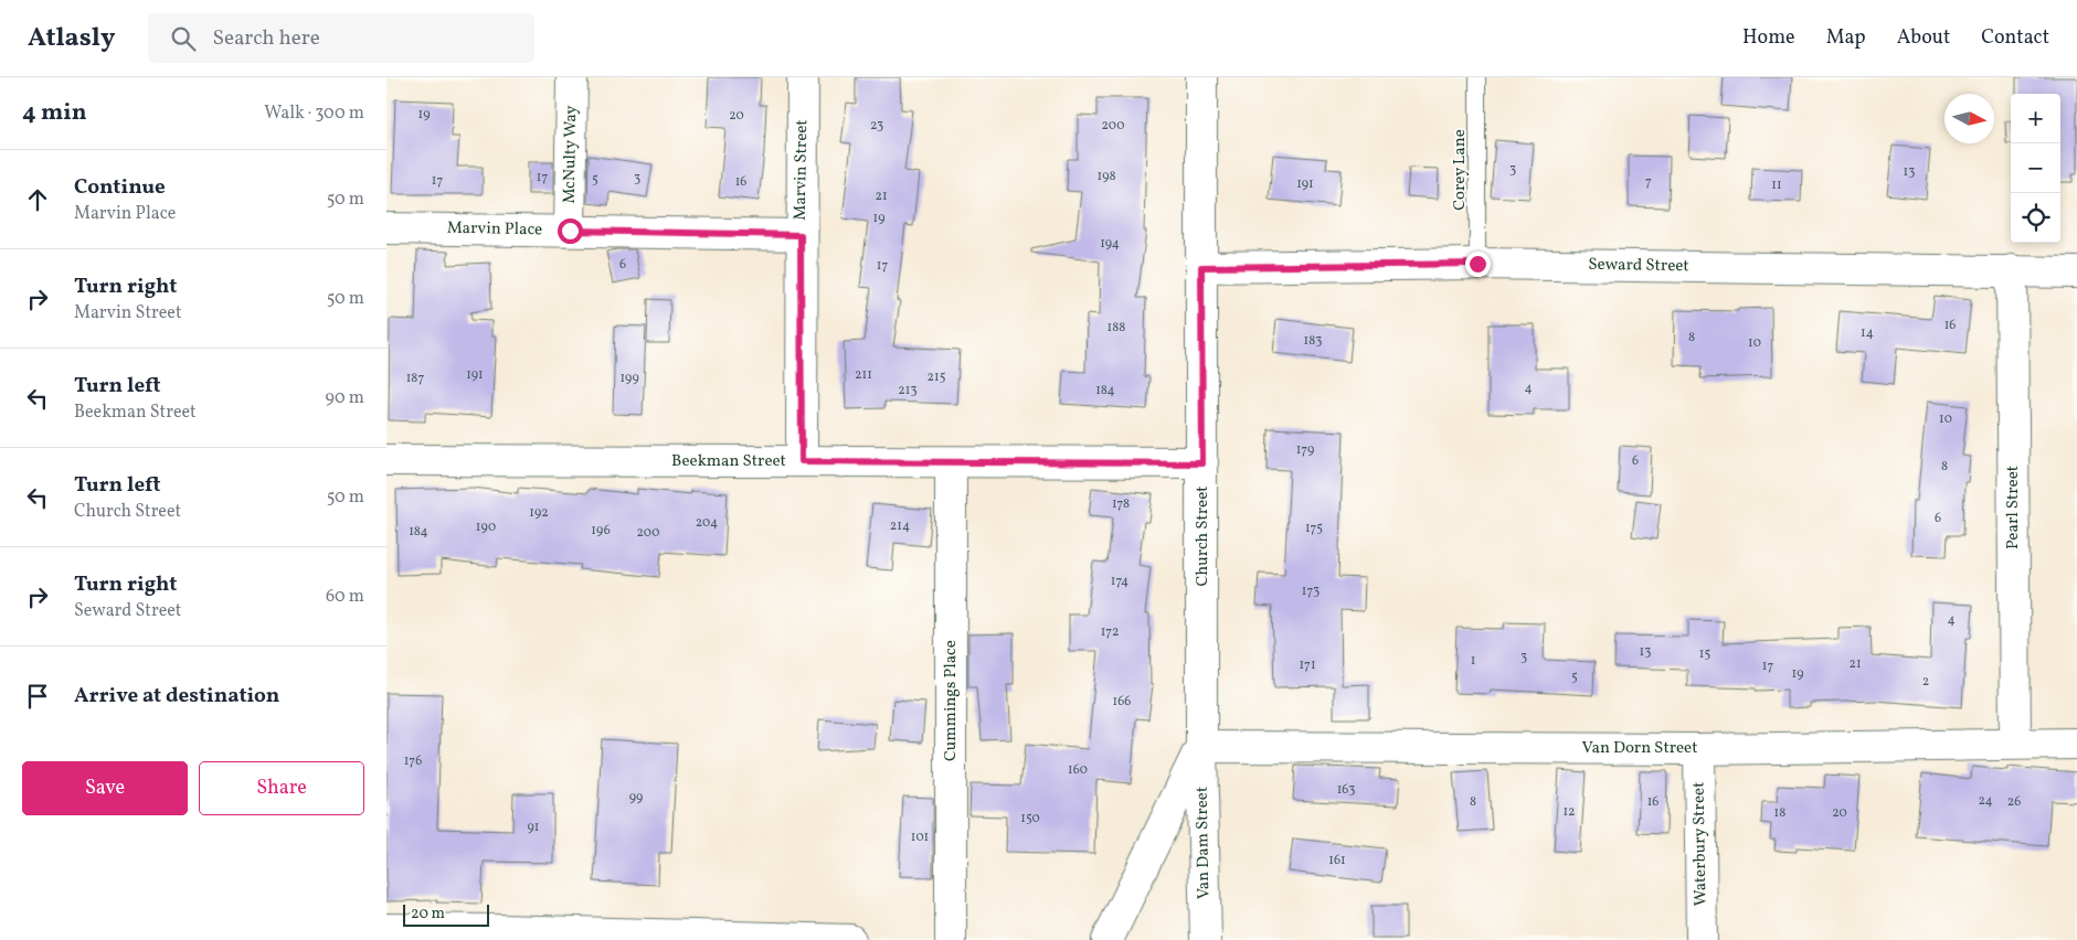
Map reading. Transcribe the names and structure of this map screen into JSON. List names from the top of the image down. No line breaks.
{"streets":{"street":["McNulty Way","Marvin Street","Marvin Place","Seward Street","Beekman Street","Pearl Street","Church Street","Cummings Place","Van Dorn Street","Van Dam Street","Waterbury Street"],"lane":["Corey Lane"]},"crossings":[["McNulty Way","Marvin Place"],["Marvin Street","Marvin Place"],["Marvin Street","Beekman Street"],["Corey Lane","Seward Street"],["Seward Street","Pearl Street"],["Seward Street","Church Street"],["Beekman Street","Church Street"],["Beekman Street","Cummings Place"],["Pearl Street","Van Dorn Street"],["Church Street","Van Dorn Street"],["Church Street","Van Dam Street"],["Van Dorn Street","Van Dam Street"],["Van Dorn Street","Waterbury Street"]],"house_numbers":["19","20","23","200","3","13","198","17","3","5","17","16","7","191","11","21","19","194","6","17","16","188","14","8","183","10","191","211","215","187","199","4","213","184","10","179","6","8","178","192","6","204","214","190","175","196","184","200","174","173","4","172","13","15","3","1","21","171","17","19","5","2","166","176","160","163","99","24","8","16","26","12","18","20","150","91","101","161"],"scale_bar":"20 m","north":"right","page":{"header":"Atlasly","search":"Search here","nav":["Home","Map","About","Contact"],"heading":["4 min","Walk · 300 m"],"map_buttons":["+","−"],"list":[["Continue","Marvin Place","50 m"],["Turn right","Marvin Street","50 m"],["Turn left","Beekman Street","90 m"],["Turn left","Church Street","50 m"],["Turn right","Seward Street","60 m"],"Arrive at destination"],"buttons":["Save","Share"],"scale":"20 m"}}
